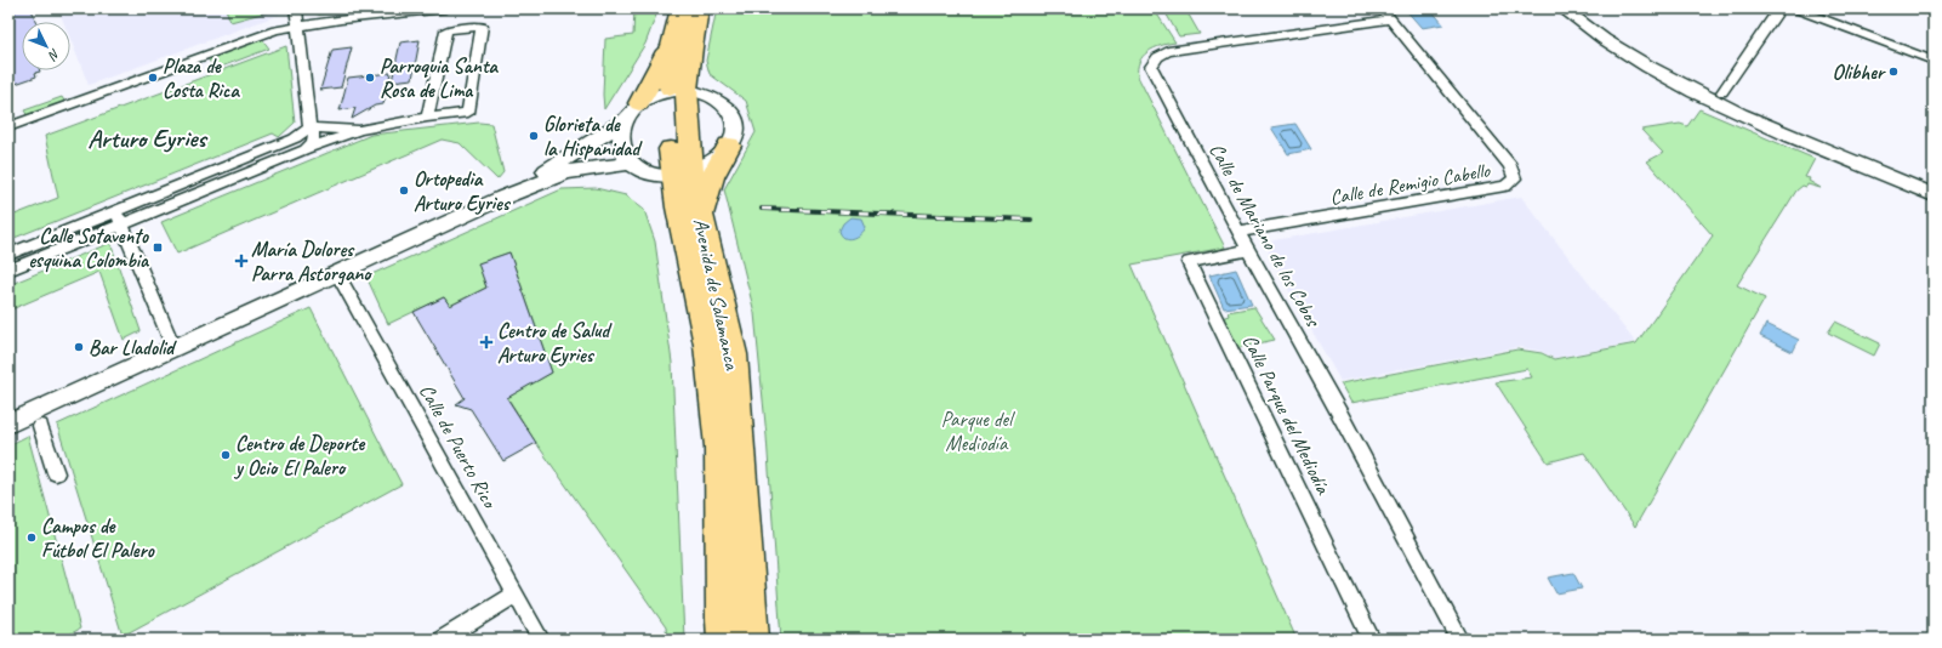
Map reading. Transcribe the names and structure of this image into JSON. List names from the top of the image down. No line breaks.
{"streets":{"highway":["Avenida de Salamanca"],"street":["Calle de Remigio Cabello","Calle de Mariano de los Cobos","Calle Parque del Mediodía","Calle de Puerto Rico"]},"crossings":[["Calle de Remigio Cabello","Calle de Mariano de los Cobos"],["Calle de Mariano de los Cobos","Calle Parque del Mediodía"]],"districts":["Arturo Eyries"],"parks":["Parque del Mediodía"],"places":{"other":["Olibher","Plaza de Costa Rica","Parroquia Santa Rosa de Lima","Glorieta de la Hispanidad","Ortopedia Arturo Eyries","Bar Lladolid","Centro de Deporte y Ocio El Palero","Campos de Fútbol El Palero"],"transit":["Calle Sotavento esquina Colombia"],"health":["María Dolores Parra Astorgano","Centro de Salud Arturo Eyries"]},"north":"bottom right"}
